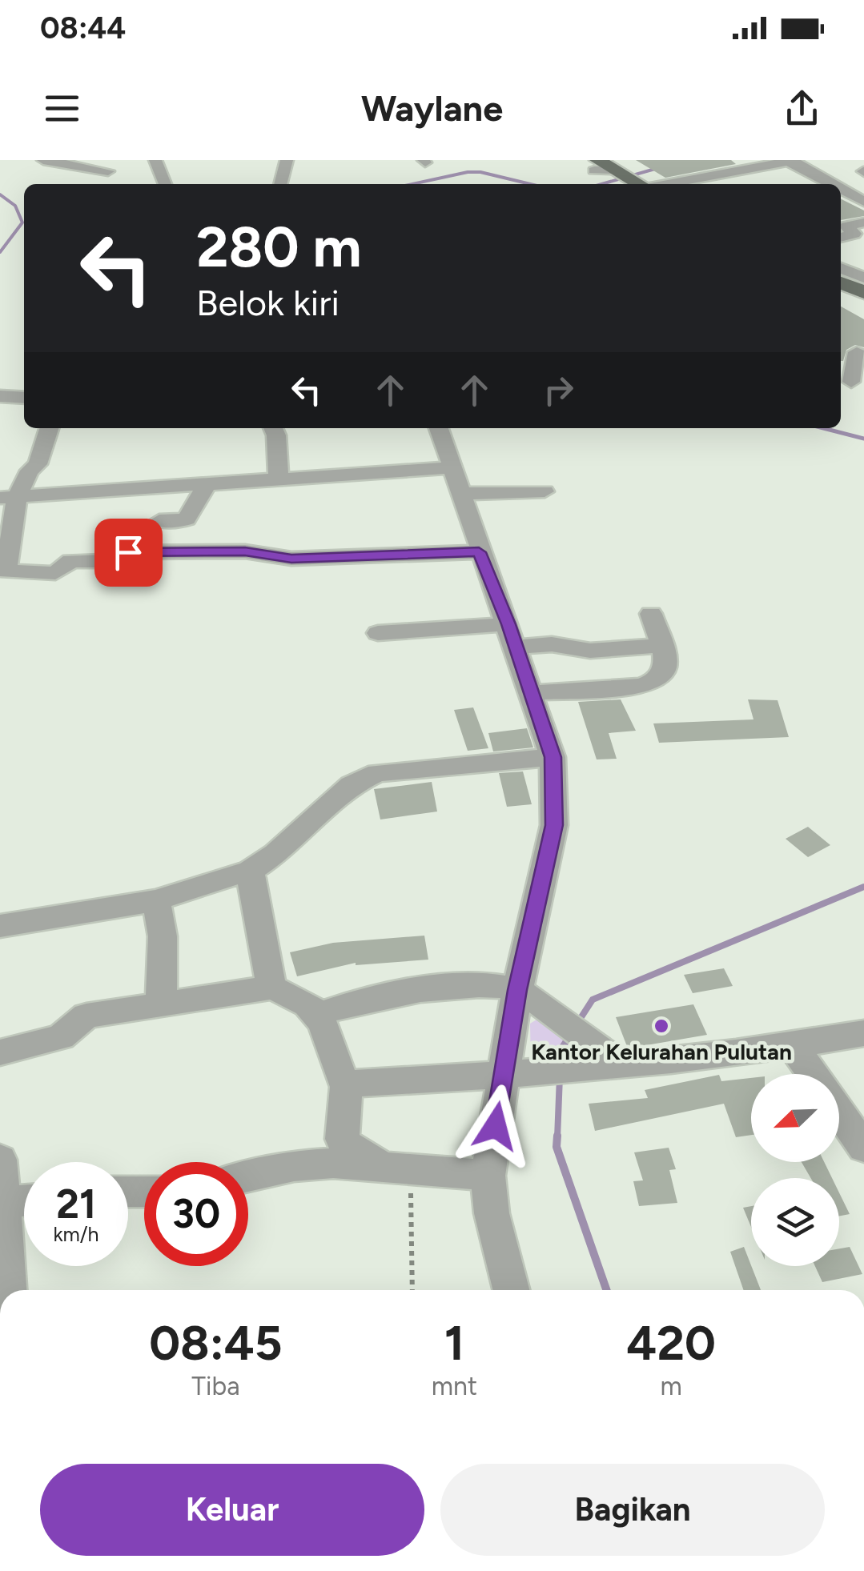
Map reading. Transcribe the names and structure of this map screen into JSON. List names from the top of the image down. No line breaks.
{"places":["Kantor Kelurahan Pulutan"],"north":"bottom left","page":{"status":"08:44","header":"Waylane","turn":["280 m","Belok kiri"],"speed":"21 km/h","limit":"30","eta":["08:45","Tiba","1","mnt","420","m"],"buttons":["Keluar","Bagikan"]}}
